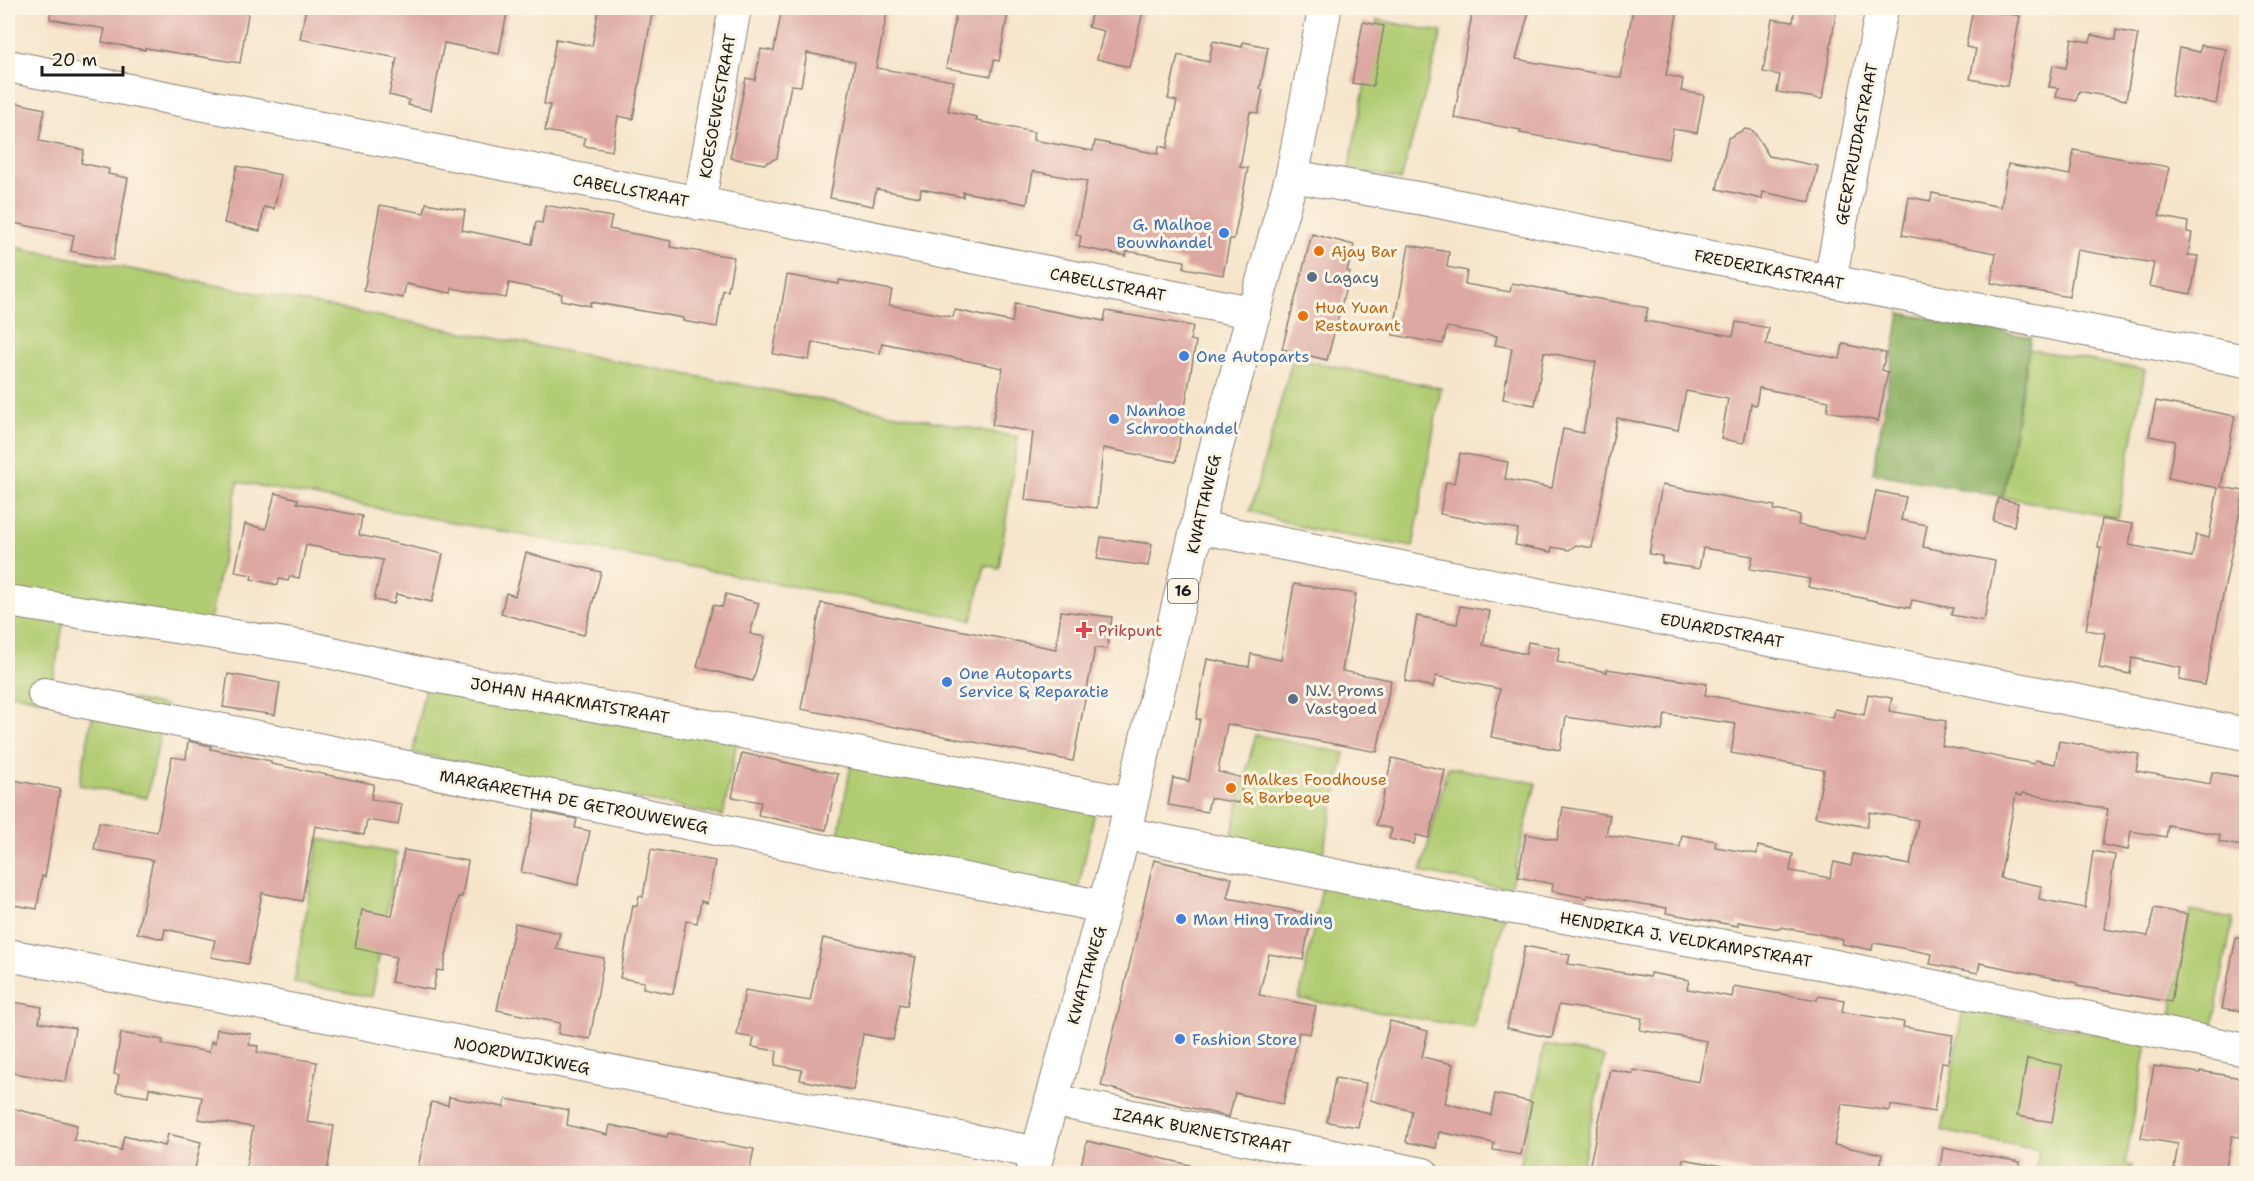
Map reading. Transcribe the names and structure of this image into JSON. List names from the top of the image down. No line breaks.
{"streets":{"main road":["KWATTAWEG","16"],"street":["KOESOEWESTRAAT","GEERTRUIDASTRAAT","CABELLSTRAAT","FREDERIKASTRAAT","EDUARDSTRAAT","JOHAN HAAKMATSTRAAT","MARGARETHA DE GETROUWEWEG","HENDRIKA J. VELDKAMPSTRAAT","NOORDWIJKWEG","IZAAK BURNETSTRAAT"]},"crossings":[["KOESOEWESTRAAT","CABELLSTRAAT"],["GEERTRUIDASTRAAT","FREDERIKASTRAAT"],["CABELLSTRAAT","KWATTAWEG"],["FREDERIKASTRAAT","KWATTAWEG"],["KWATTAWEG","EDUARDSTRAAT"],["KWATTAWEG","JOHAN HAAKMATSTRAAT"],["KWATTAWEG","MARGARETHA DE GETROUWEWEG"],["KWATTAWEG","HENDRIKA J. VELDKAMPSTRAAT"],["KWATTAWEG","NOORDWIJKWEG"],["KWATTAWEG","IZAAK BURNETSTRAAT"],["JOHAN HAAKMATSTRAAT","HENDRIKA J. VELDKAMPSTRAAT"]],"places":{"other":["G. Malhoe Bouwhandel","Ajay Bar","Lagacy","Hua Yuan Restaurant","One Autoparts","Nanhoe Schroothandel","One Autoparts Service & Reparatie","N.V. Proms Vastgoed","Malkes Foodhouse & Barbeque","Man Hing Trading","Fashion Store"],"health":["Prikpunt"]},"scale_bar":"20 m"}
